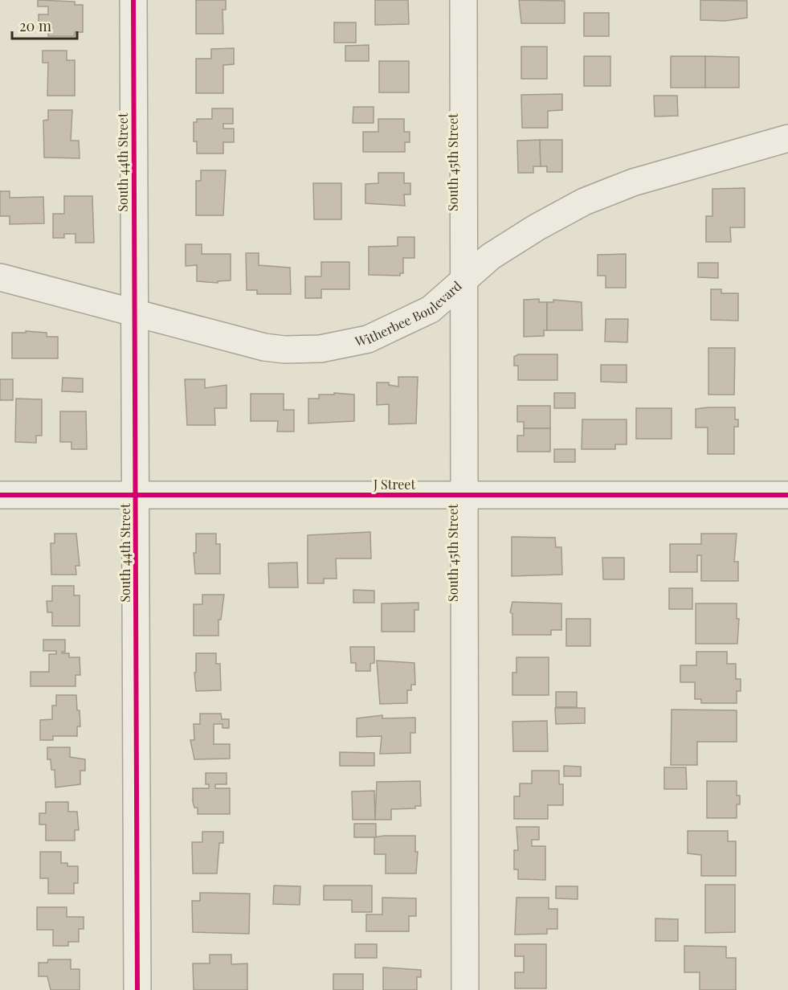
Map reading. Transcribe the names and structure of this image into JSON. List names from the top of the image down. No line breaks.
{"streets":{"street":["South 44th Street","South 45th Street","Witherbee Boulevard","J Street"]},"crossings":[["South 44th Street","Witherbee Boulevard"],["South 44th Street","J Street"],["South 45th Street","Witherbee Boulevard"],["South 45th Street","J Street"]],"scale_bar":"20 m"}
